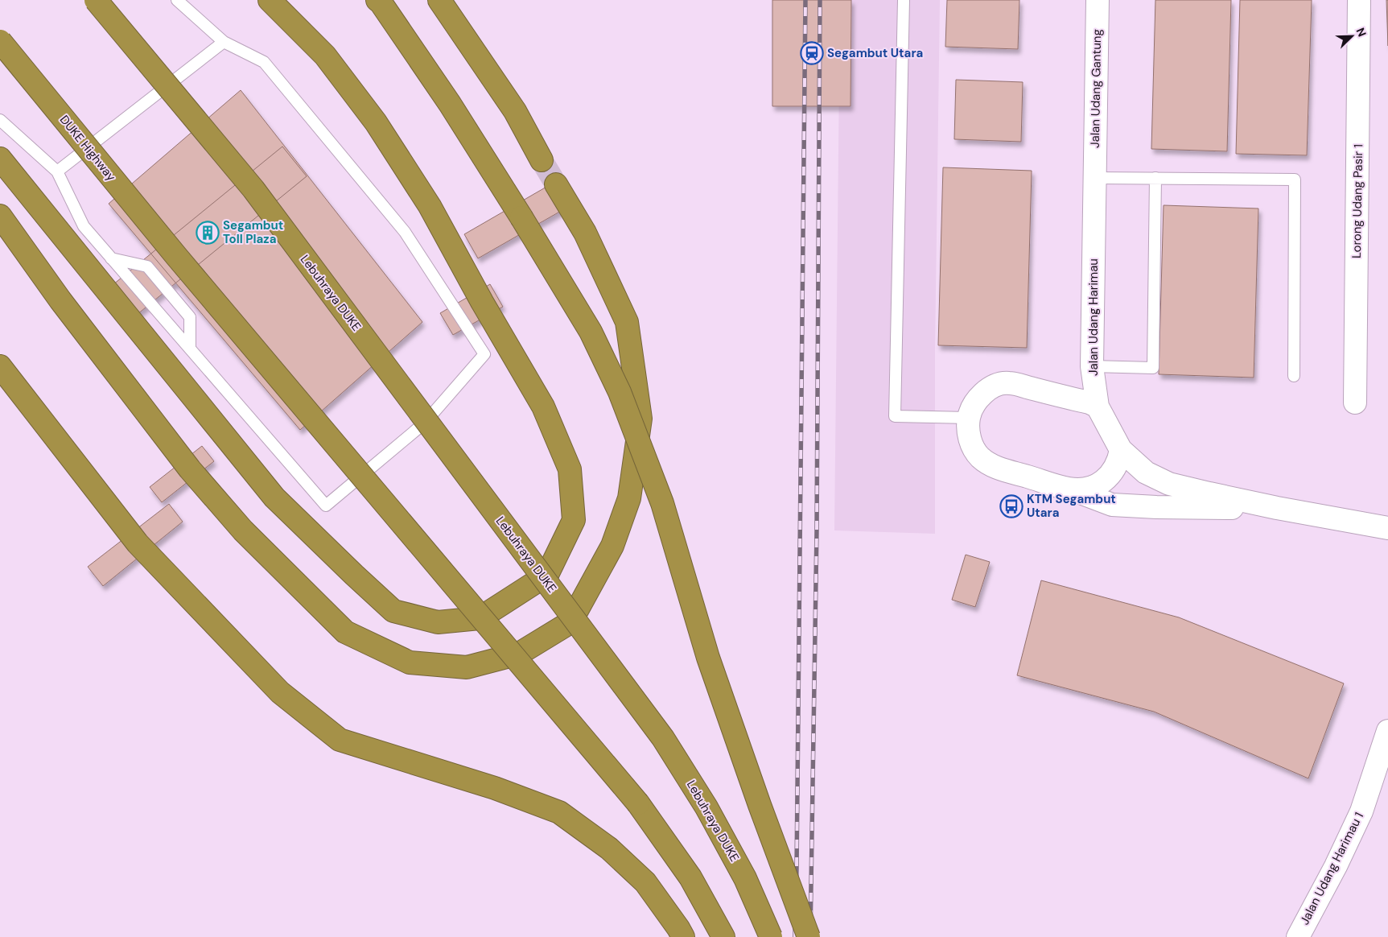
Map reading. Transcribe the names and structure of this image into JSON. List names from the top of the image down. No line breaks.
{"streets":{"highway":["DUKE Highway","Lebuhraya DUKE"],"street":["Jalan Udang Gantung","Lorong Udang Pasir 1","Jalan Udang Harimau","Jalan Udang Harimau 1"]},"crossings":[["Jalan Udang Gantung","Jalan Udang Harimau"]],"places":{"station":["Segambut Utara"],"building":["Segambut Toll Plaza"],"bus stop":["KTM Segambut Utara"]},"north":"top right"}
